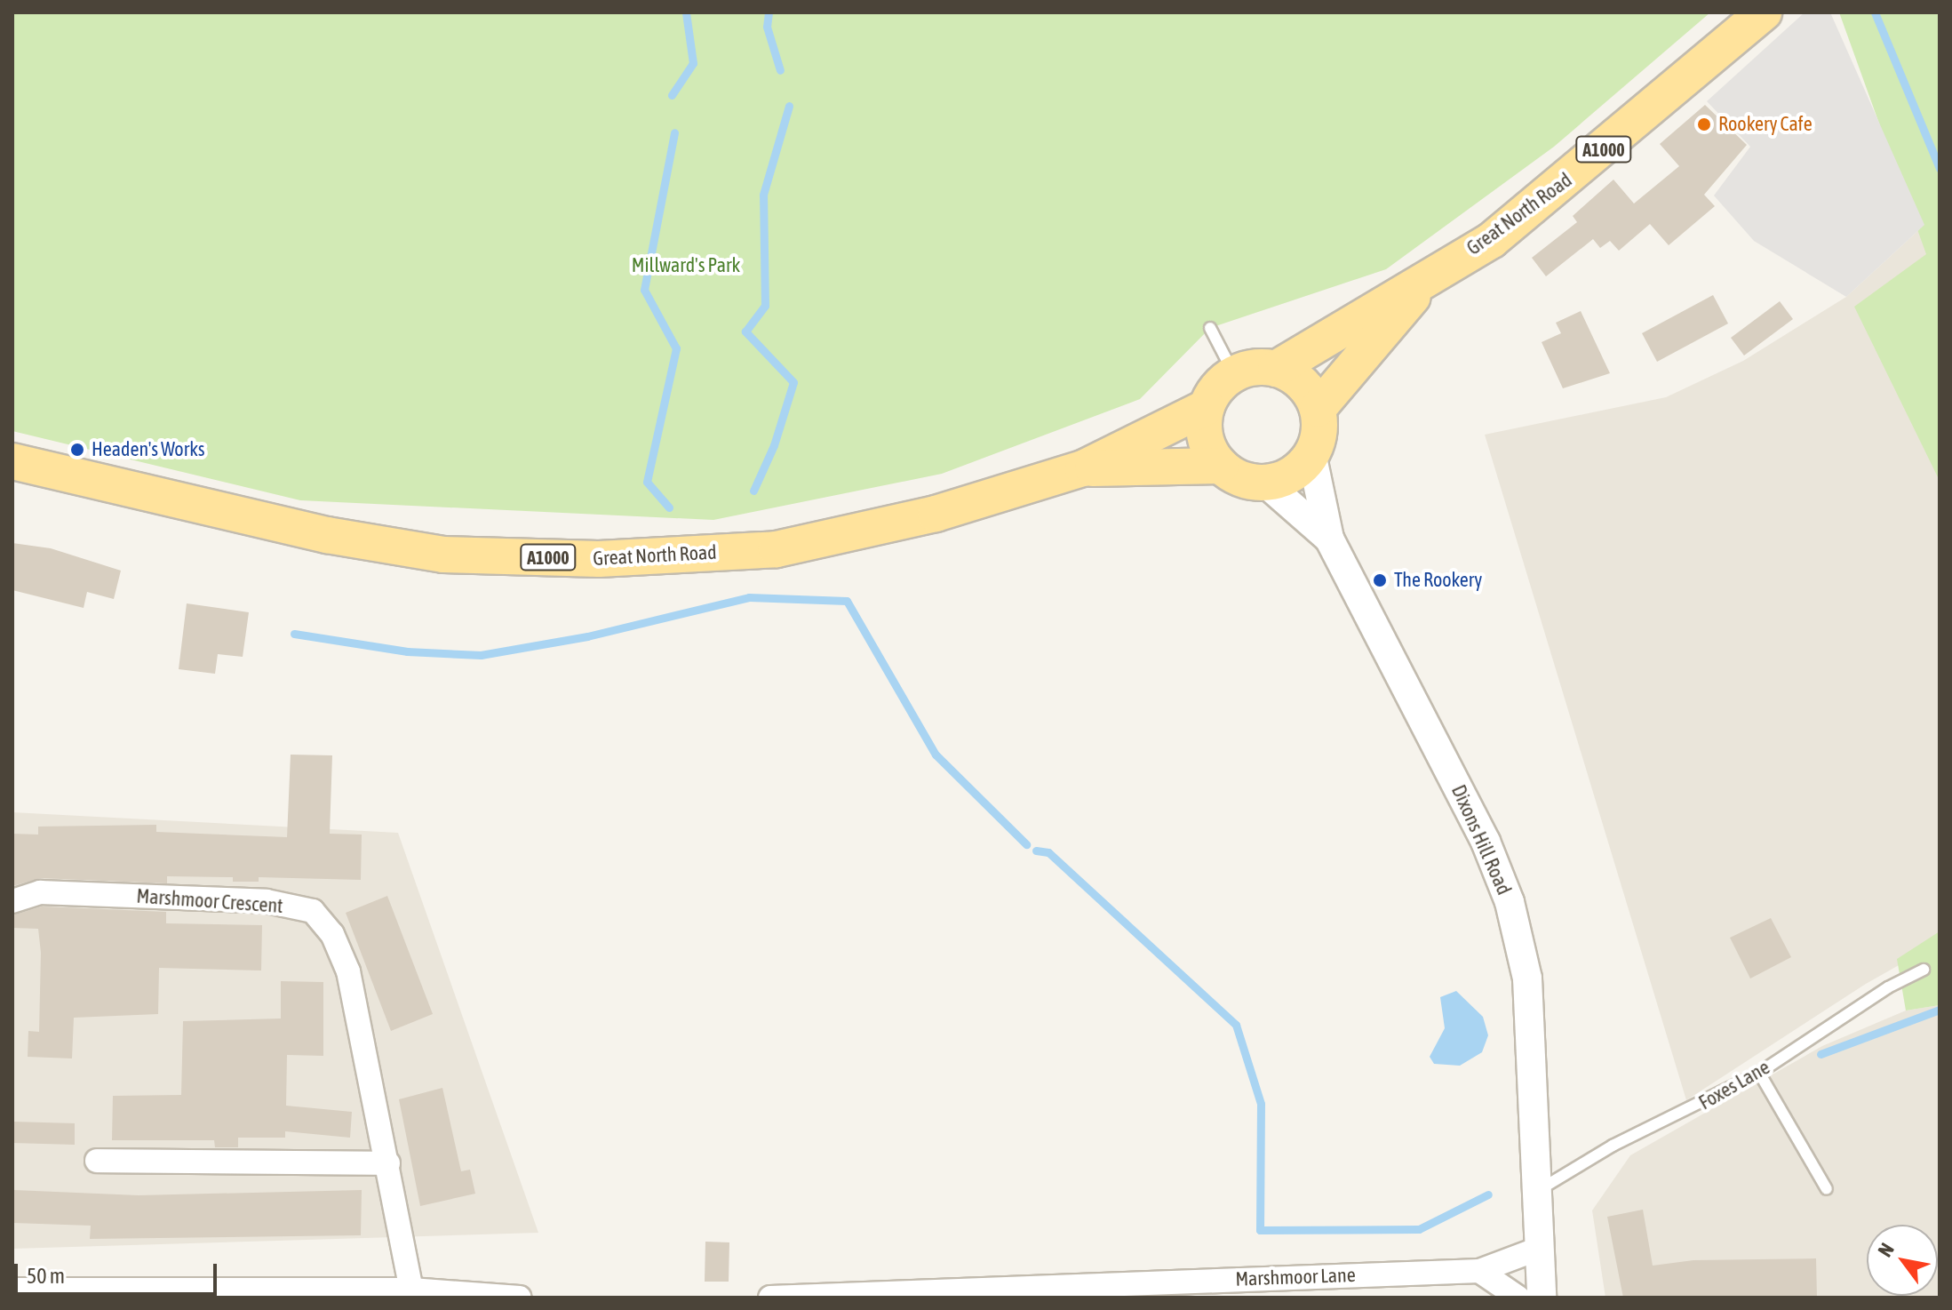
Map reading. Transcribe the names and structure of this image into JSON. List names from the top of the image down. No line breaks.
{"streets":{"main road":["A1000","Great North Road"],"street":["Dixons Hill Road","Marshmoor Crescent","Marshmoor Lane"],"lane":["Foxes Lane"]},"crossings":[["Great North Road","Dixons Hill Road"],["Dixons Hill Road","Foxes Lane"],["Dixons Hill Road","Marshmoor Lane"]],"parks":["Millward's Park"],"places":["Rookery Cafe","Headen's Works","The Rookery"],"scale_bar":"50 m","north":"top left"}
